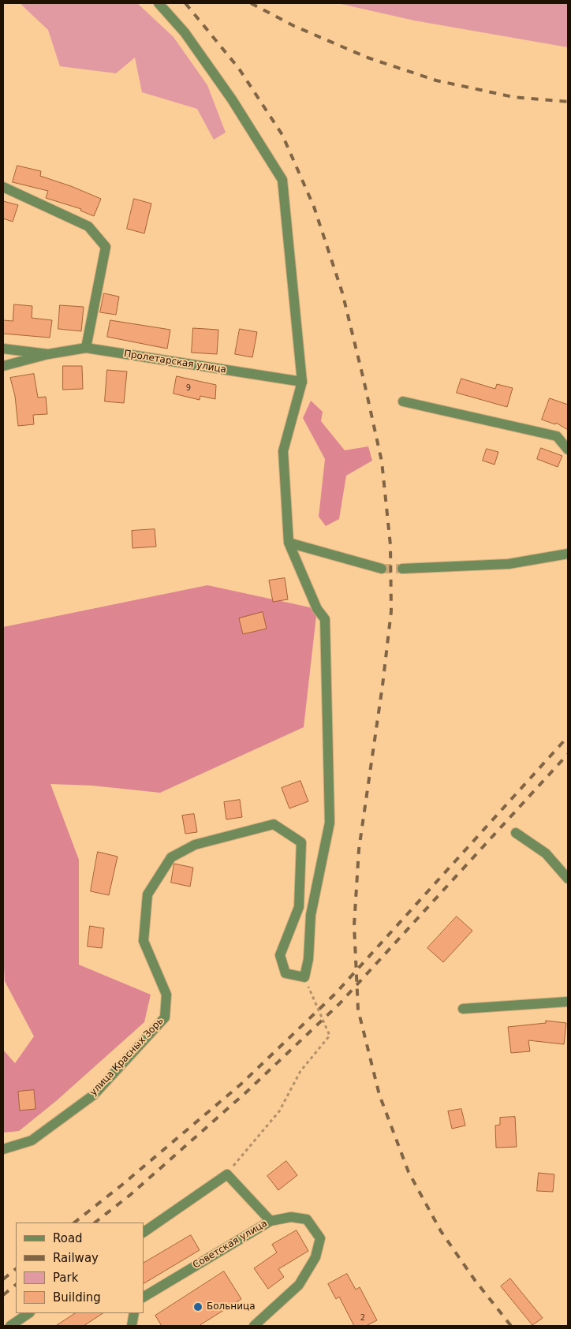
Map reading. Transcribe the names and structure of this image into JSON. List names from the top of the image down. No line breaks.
{"streets":{"street":["Пролетарская улица","улица Красных Зорь","Советская улица"]},"places":["Больница"],"house_numbers":["9","2"],"legend":["Road","Railway","Park","Building"]}
